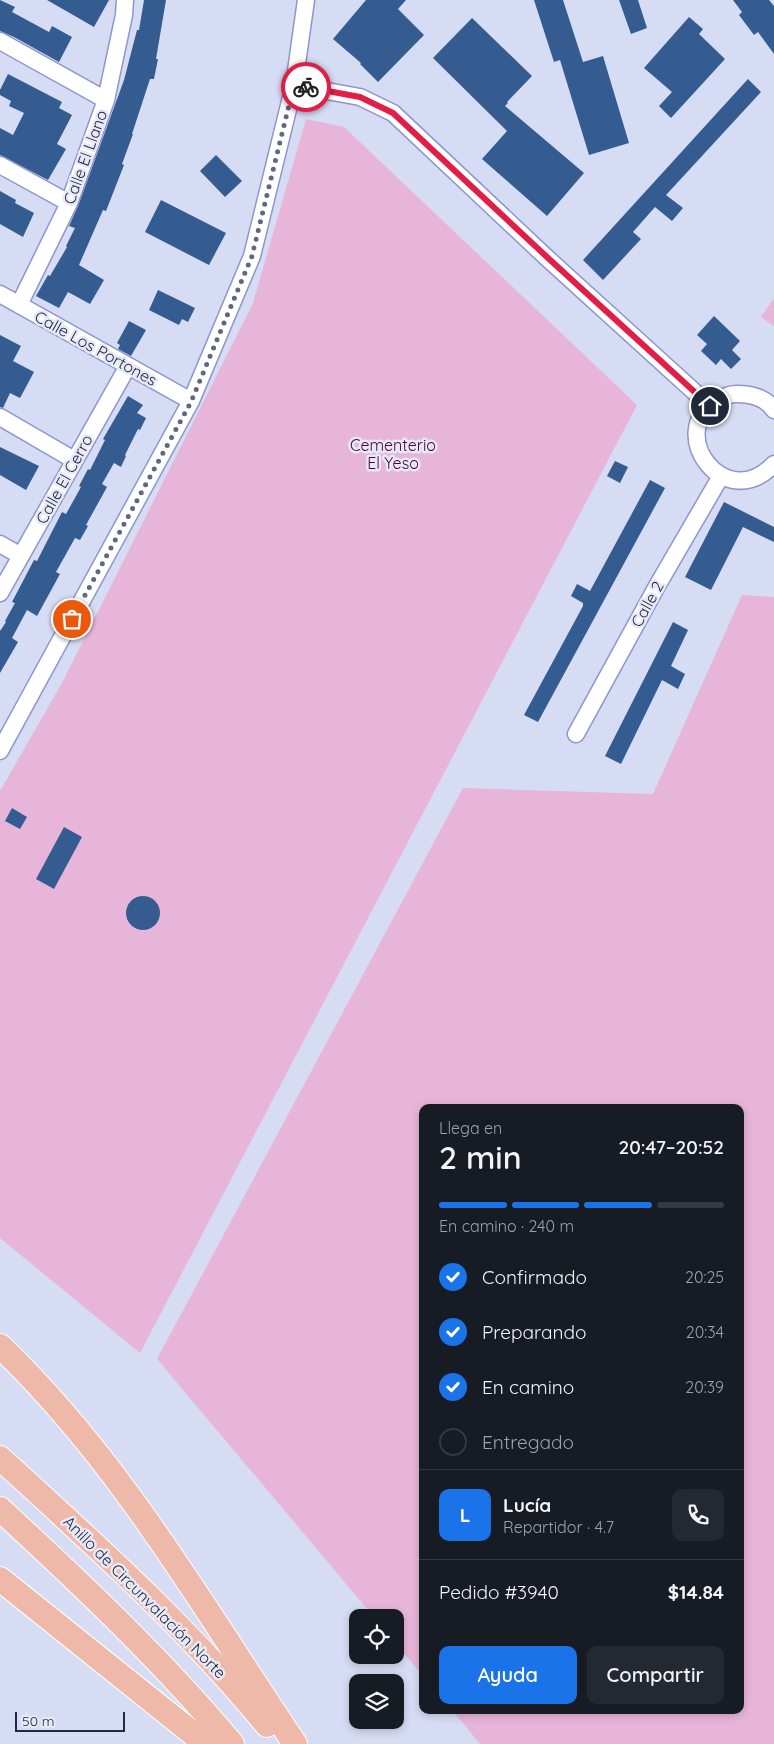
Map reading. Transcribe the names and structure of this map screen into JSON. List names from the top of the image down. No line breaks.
{"streets":{"highway":["Anillo de Circunvalación Norte"],"street":["Calle El Llano","Calle Los Portones","Calle El Cerro","Calle 2"]},"crossings":[["Calle El Llano","Calle Los Portones"],["Calle Los Portones","Calle El Cerro"]],"parks":["Cementerio El Yeso"],"scale_bar":"50 m","page":{"heading":["2 min","Llega en","20:47–20:52"],"panel":["Lucía","Repartidor · 4.7","Pedido #3940","$14.84"],"bar":"En camino · 240 m","list":[["Confirmado","20:25"],["Preparando","20:34"],["En camino","20:39"],"Entregado"],"round":"L","buttons":["Ayuda","Compartir"],"scale":"50 m"}}
